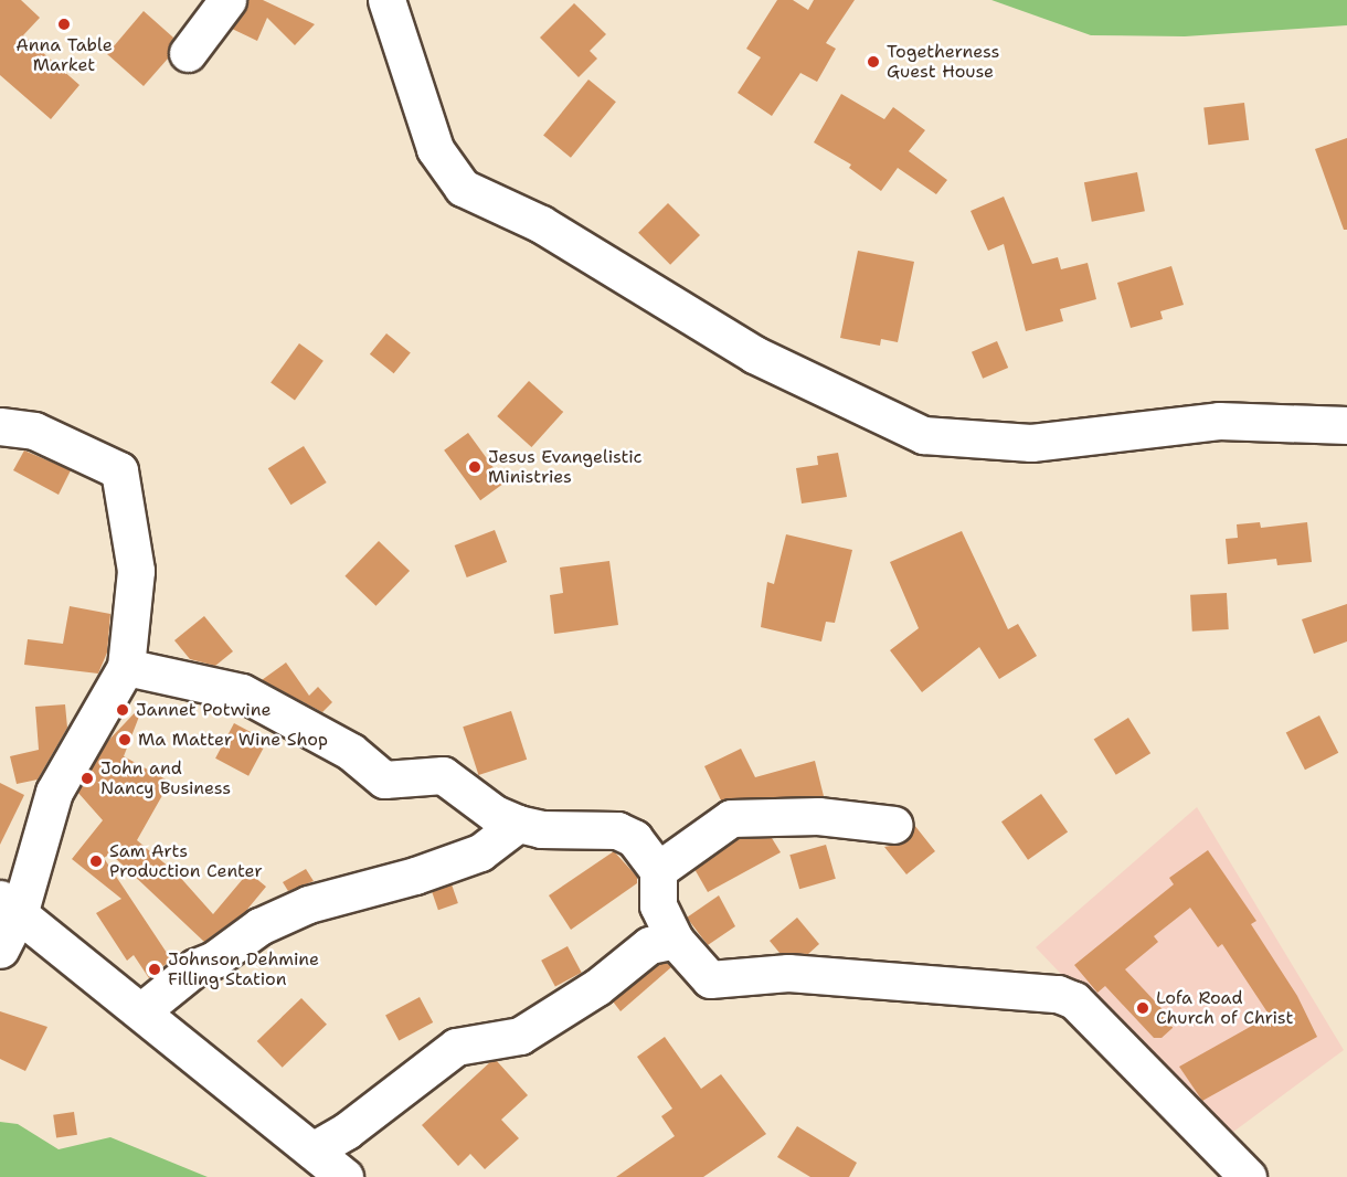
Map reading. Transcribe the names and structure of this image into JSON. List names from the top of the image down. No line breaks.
{"places":["Anna Table Market","Togetherness Guest House","Jesus Evangelistic Ministries","Jannet Potwine","Ma Matter Wine Shop","John and Nancy Business","Sam Arts Production Center","Johnson Dehmine Filling Station","Lofa Road Church of Christ"]}
